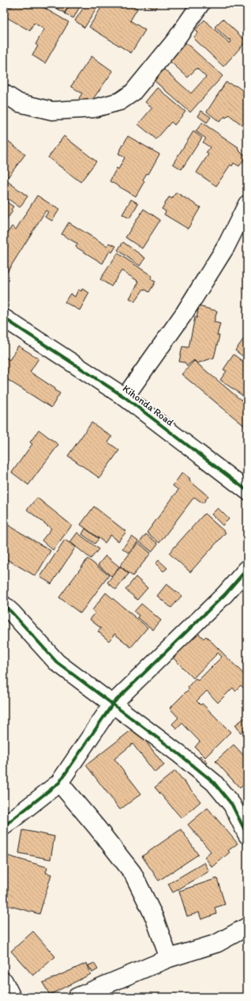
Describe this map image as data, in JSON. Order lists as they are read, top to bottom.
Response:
{
  "streets": {
    "street": ["Kihonda Road"]
  }
}
